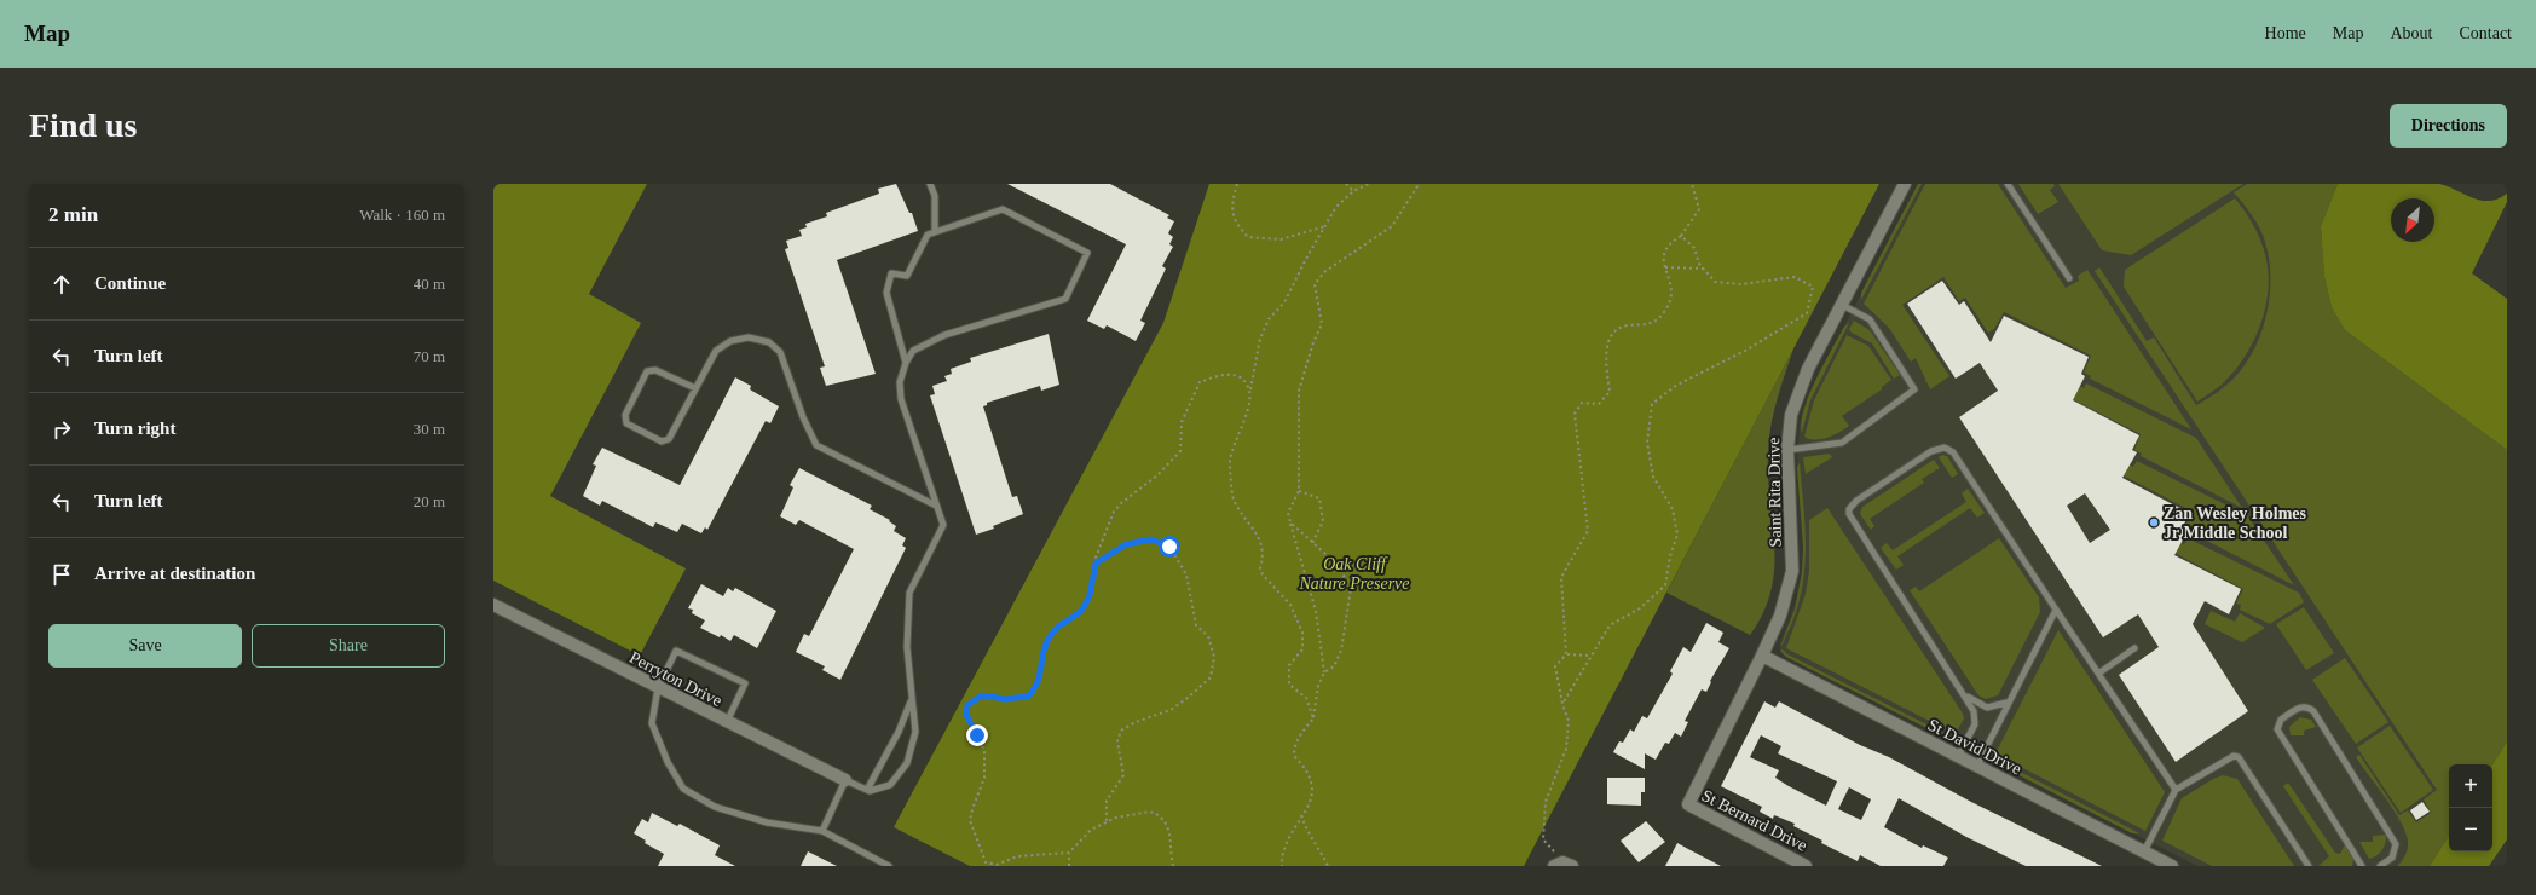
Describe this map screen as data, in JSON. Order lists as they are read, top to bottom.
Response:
{
  "streets": {
    "street": [
      "Saint Rita Drive",
      "Perryton Drive",
      "St David Drive",
      "St Bernard Drive"
    ]
  },
  "crossings": [
    ["Saint Rita Drive", "St David Drive"],
    ["Saint Rita Drive", "St Bernard Drive"]
  ],
  "parks": ["Oak Cliff Nature Preserve"],
  "places": ["Zan Wesley Holmes Jr Middle School"],
  "north": "bottom left",
  "page": {
    "header": "Map",
    "nav": [
      "Home",
      "Map",
      "About",
      "Contact"
    ],
    "buttons": [
      "Directions",
      ["Save", "Share"]
    ],
    "title": "Find us",
    "heading": ["2 min", "Walk · 160 m"],
    "list": [
      ["Continue", "40 m"],
      ["Turn left", "70 m"],
      ["Turn right", "30 m"],
      ["Turn left", "20 m"],
      "Arrive at destination"
    ],
    "map_buttons": ["+", "−"]
  }
}
